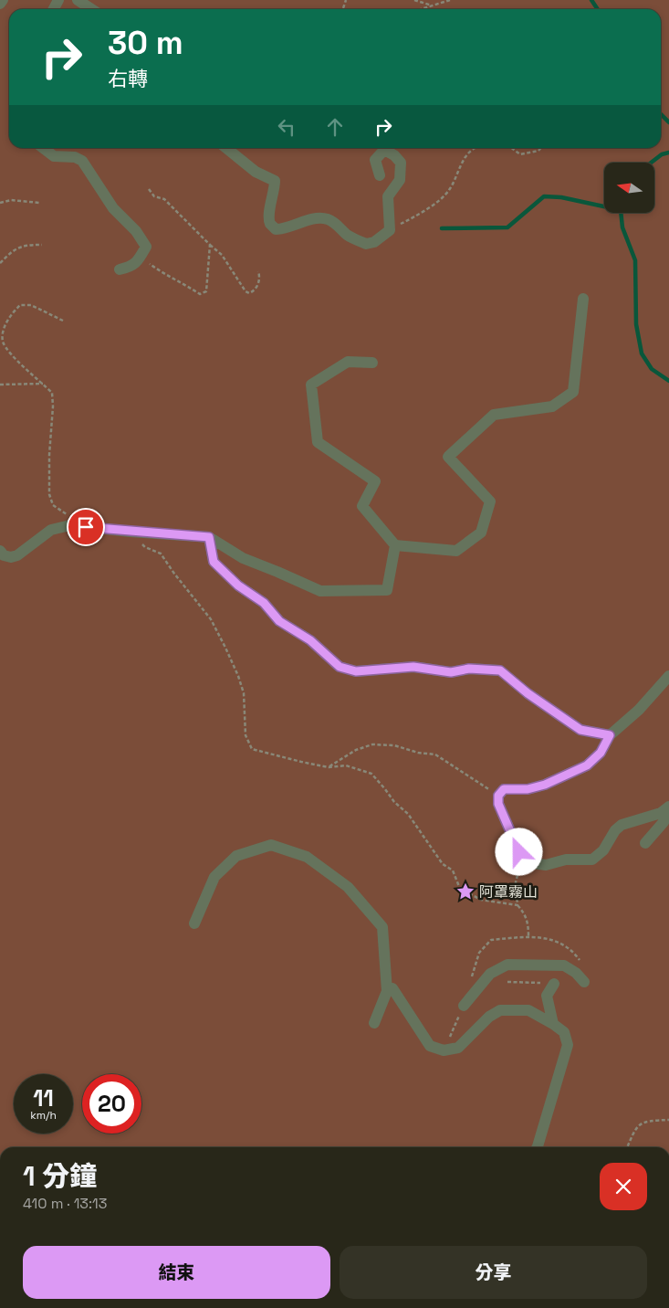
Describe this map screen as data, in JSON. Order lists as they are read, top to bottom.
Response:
{
  "places": {
    "place": ["阿罩霧山"]
  },
  "north": "left",
  "page": {
    "turn": ["30 m", "右轉"],
    "speed": "11 km/h",
    "limit": "20",
    "heading": ["1 分鐘", "410 m · 13:13"],
    "buttons": ["結束", "分享"]
  }
}
